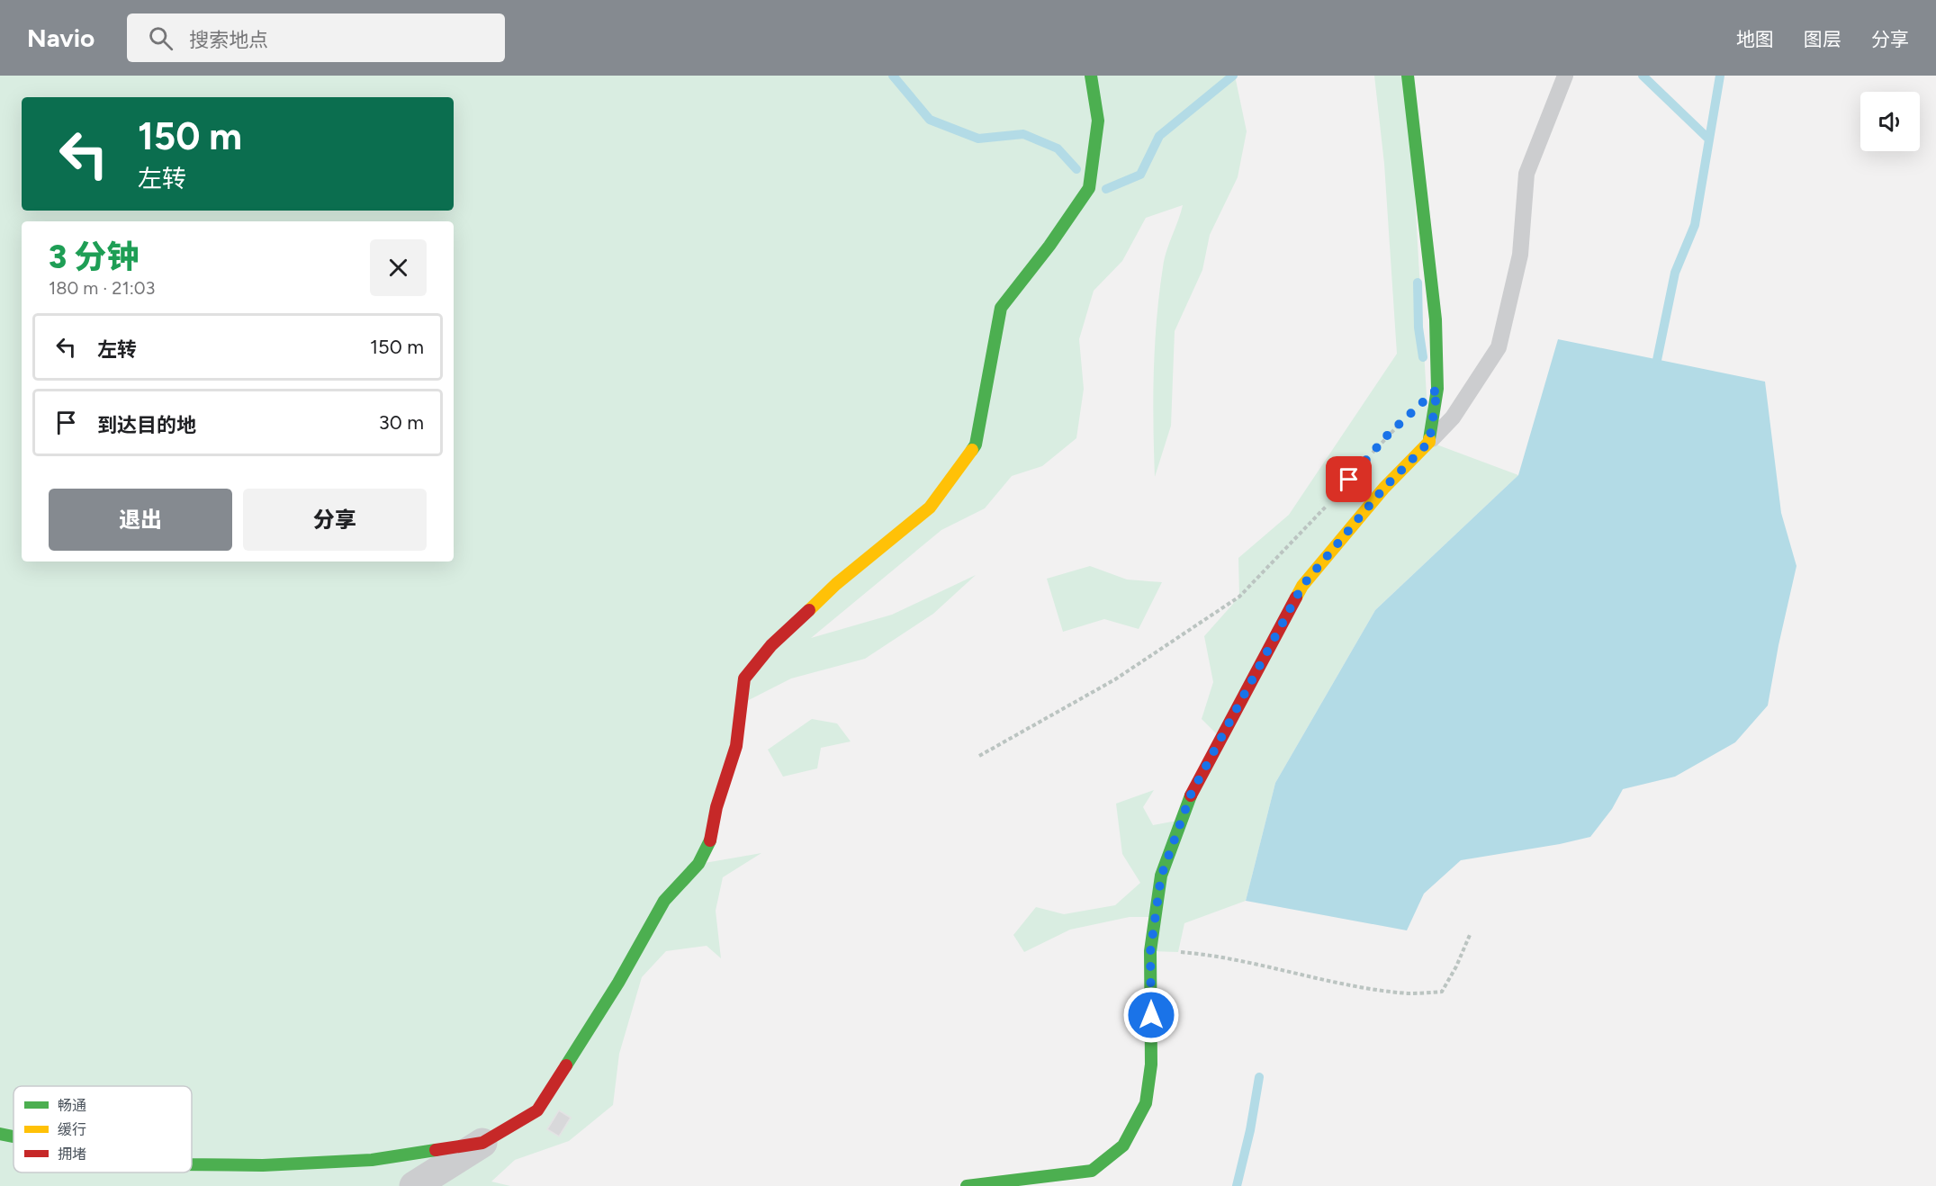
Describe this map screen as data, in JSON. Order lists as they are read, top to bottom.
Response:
{
  "legend": ["畅通", "缓行", "拥堵"],
  "page": {
    "header": "Navio",
    "search": "搜索地点",
    "nav": ["地图", "图层", "分享"],
    "turn": ["150 m", "左转"],
    "heading": ["3 分钟", "180 m · 21:03"],
    "list": [
      {
        "name": "左转",
        "value": "150 m"
      },
      {
        "name": "到达目的地",
        "value": "30 m"
      }
    ],
    "buttons": ["退出", "分享"]
  }
}
